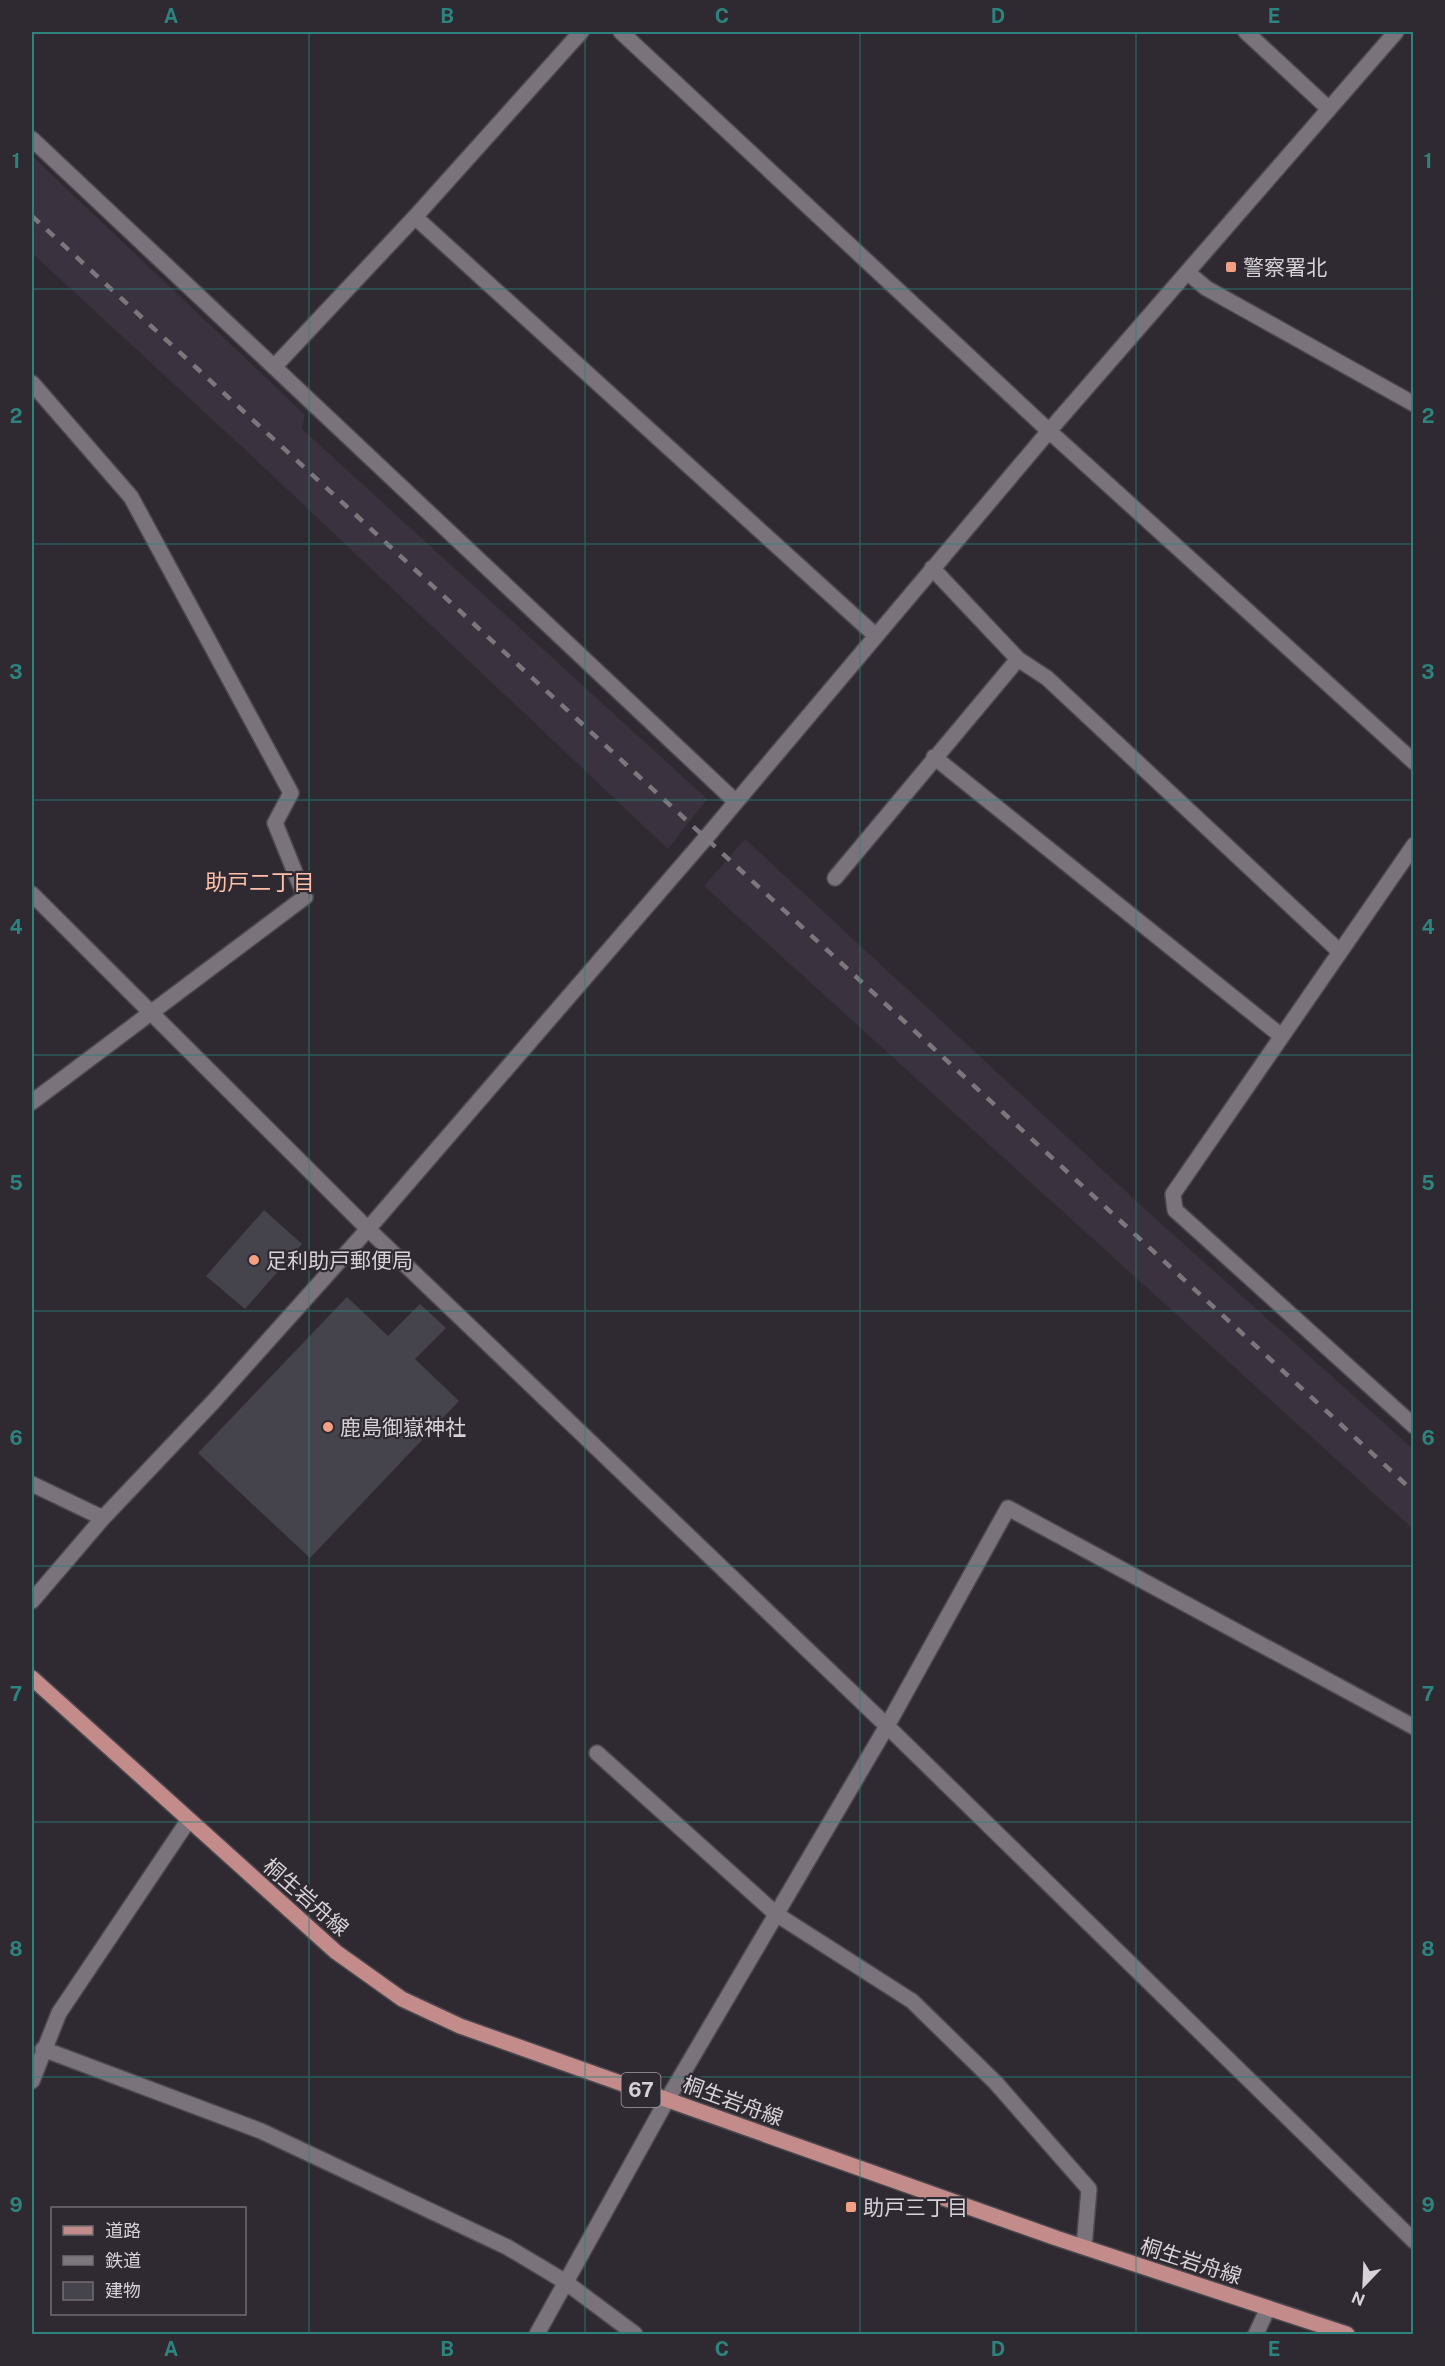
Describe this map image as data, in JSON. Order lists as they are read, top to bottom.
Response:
{
  "streets": {
    "main road": ["桐生岩舟線", "67"]
  },
  "districts": ["助戸二丁目"],
  "places": {
    "transit": ["警察署北", "助戸三丁目"],
    "other": ["足利助戸郵便局", "鹿島御嶽神社"]
  },
  "legend": ["道路", "鉄道", "建物"],
  "north": "bottom left",
  "grid": {
    "columns": [
      "A",
      "B",
      "C",
      "D",
      "E"
    ],
    "rows": [
      "1",
      "2",
      "3",
      "4",
      "5",
      "6",
      "7",
      "8",
      "9"
    ]
  }
}
